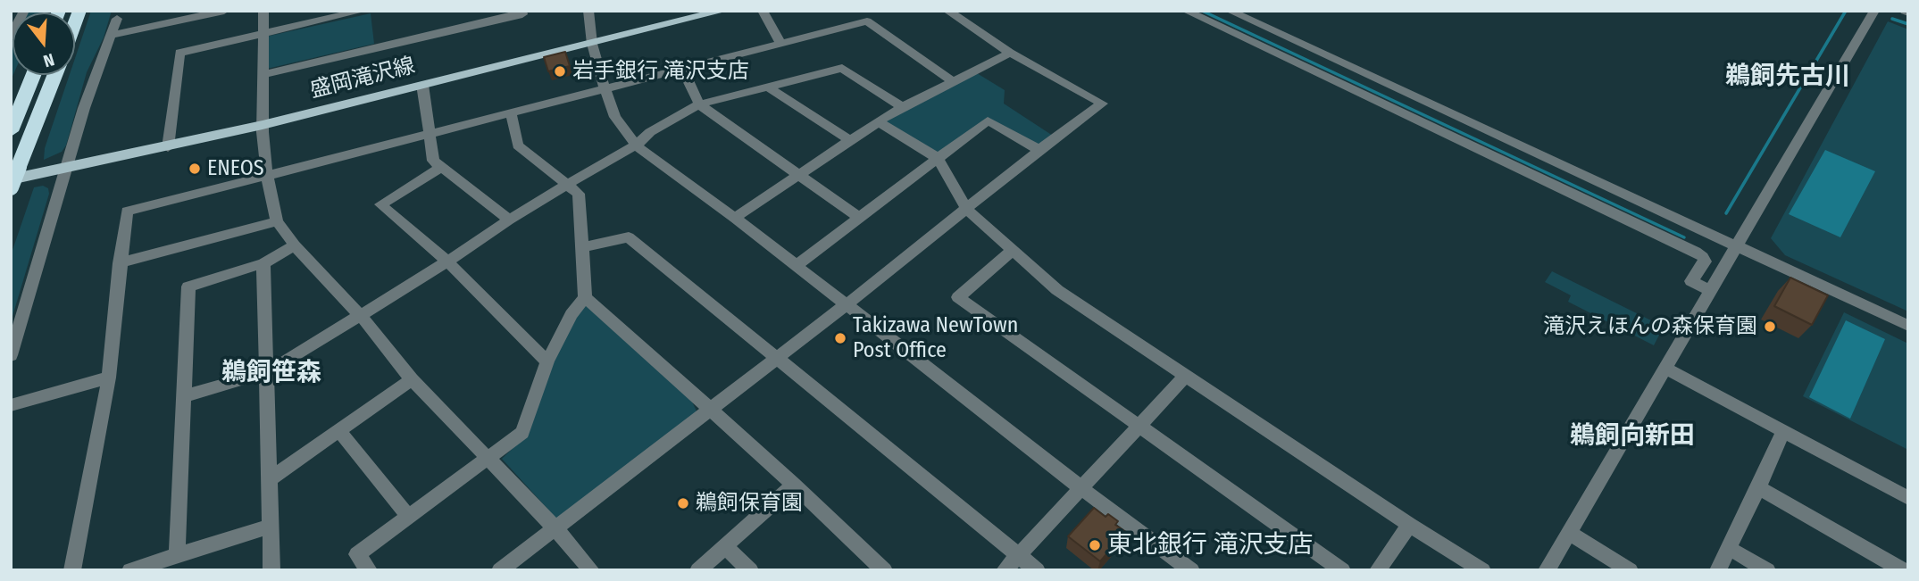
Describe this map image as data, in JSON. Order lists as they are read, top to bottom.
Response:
{
  "streets": {
    "main road": ["盛岡滝沢線"]
  },
  "districts": ["鵜飼先古川", "鵜飼笹森", "鵜飼向新田"],
  "places": [
    "岩手銀行 滝沢支店",
    "ENEOS",
    "滝沢えほんの森保育園",
    "Takizawa NewTown Post Office",
    "鵜飼保育園",
    "東北銀行 滝沢支店"
  ],
  "north": "bottom"
}
